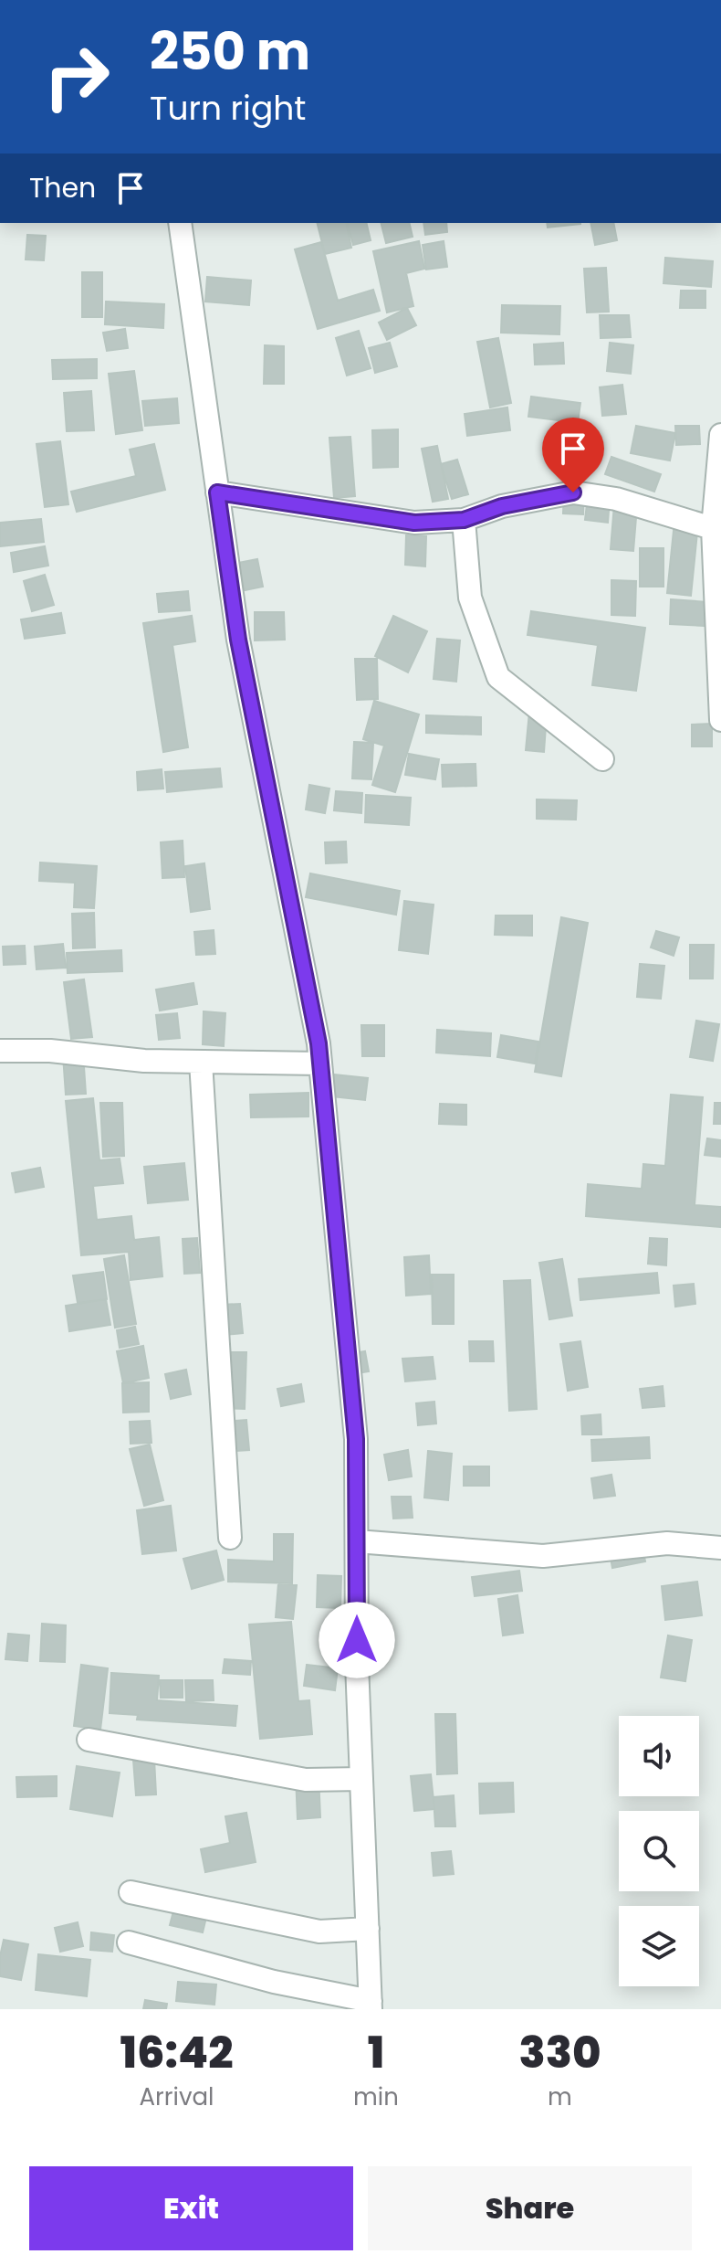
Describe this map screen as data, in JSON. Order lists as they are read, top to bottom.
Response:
{
  "page": {
    "turn": ["250 m", "Turn right"],
    "then": "Then",
    "eta": [
      "16:42",
      "Arrival",
      "1",
      "min",
      "330",
      "m"
    ],
    "buttons": ["Exit", "Share"]
  }
}
